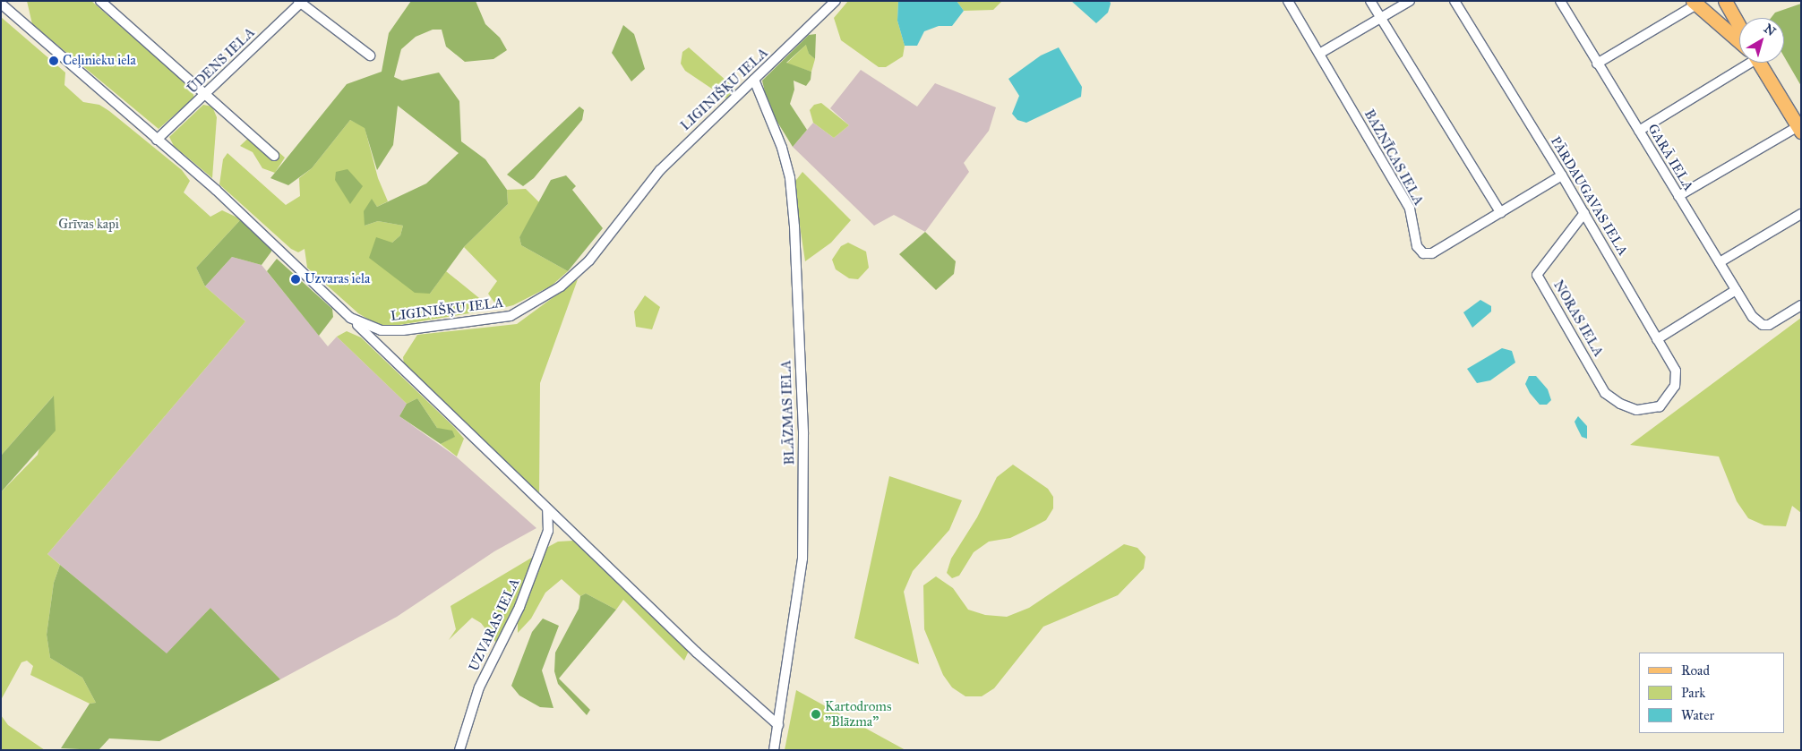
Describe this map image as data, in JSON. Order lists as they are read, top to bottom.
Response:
{
  "streets": {
    "street": [
      "ŪDENS IELA",
      "LIGINIŠĶU IELA",
      "BAZNĪCAS IELA",
      "GARĀ IELA",
      "PĀRDAUGAVAS IELA",
      "NORAS IELA",
      "BLĀZMAS IELA",
      "UZVARAS IELA"
    ]
  },
  "crossings": [
    ["ŪDENS IELA", "LIGINIŠĶU IELA"],
    ["LIGINIŠĶU IELA", "BLĀZMAS IELA"],
    ["PĀRDAUGAVAS IELA", "NORAS IELA"]
  ],
  "parks": ["Grīvas kapi"],
  "places": ["Ceļinieku iela", "Uzvaras iela", "Kartodroms \"Blāzma\""],
  "legend": ["Road", "Park", "Water"],
  "north": "top right"
}
